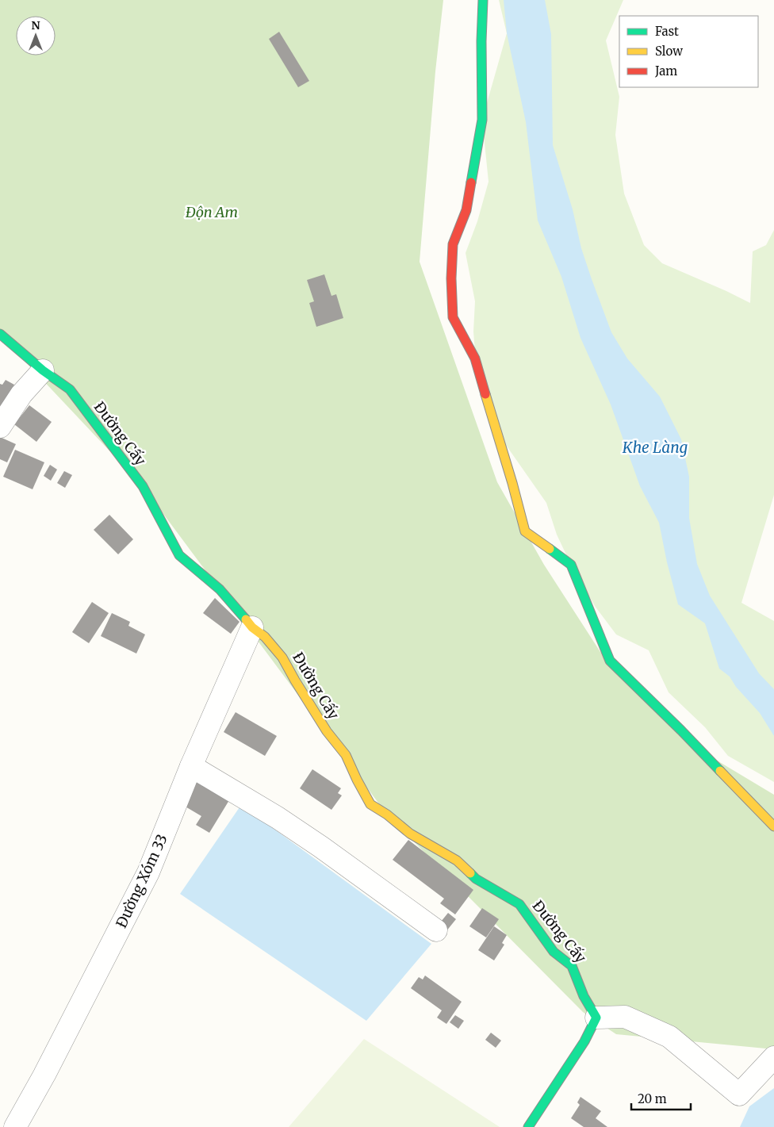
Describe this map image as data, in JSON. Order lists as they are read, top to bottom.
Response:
{
  "streets": {
    "street": ["Đường Cấy", "Đường Xóm 33"]
  },
  "crossings": [
    ["Đường Cấy", "Đường Xóm 33"]
  ],
  "water": ["Khe Làng"],
  "parks": ["Độn Am"],
  "legend": ["Fast", "Slow", "Jam"],
  "scale_bar": "20 m",
  "north": "top"
}
